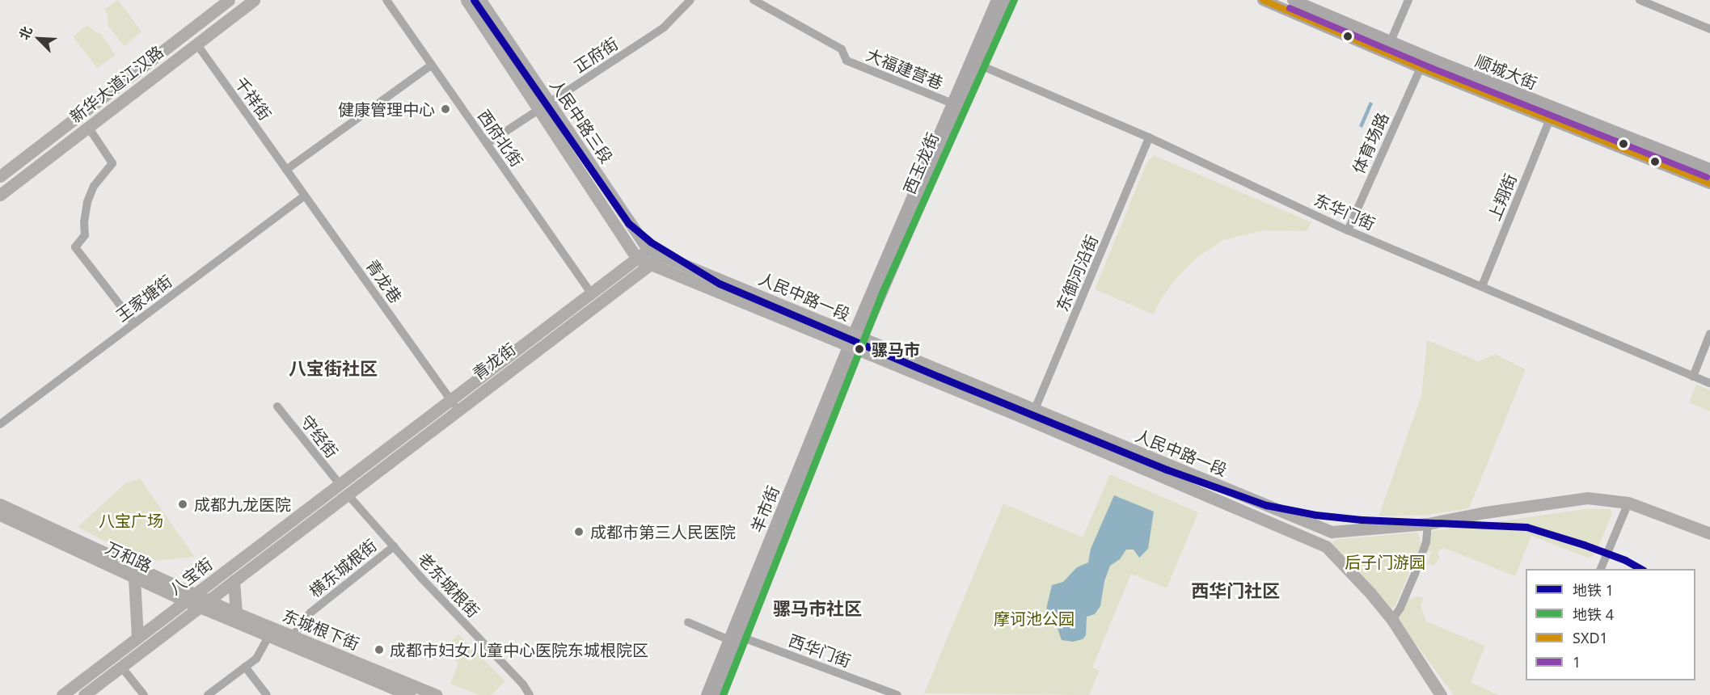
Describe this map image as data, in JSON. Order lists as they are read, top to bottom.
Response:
{
  "streets": {
    "main road": [
      "顺城大街",
      "新华大道江汉路",
      "人民中路三段",
      "西玉龙街",
      "人民中路一段",
      "青龙街",
      "羊市街",
      "万和路",
      "八宝街",
      "东城根下街"
    ],
    "street": [
      "正府街",
      "大福建营巷",
      "千祥街",
      "西府北街",
      "体育场路",
      "上翔街",
      "东华门街",
      "东御河沿街",
      "青龙巷",
      "王家塘街",
      "守经街",
      "横东城根街",
      "老东城根街",
      "西华门街"
    ]
  },
  "crossings": [
    ["正府街", "人民中路三段"],
    ["正府街", "西府北街"],
    ["大福建营巷", "西玉龙街"],
    ["顺城大街", "体育场路"],
    ["顺城大街", "上翔街"],
    ["新华大道江汉路", "千祥街"],
    ["千祥街", "青龙巷"],
    ["人民中路三段", "青龙街"],
    ["西府北街", "青龙街"],
    ["体育场路", "东华门街"],
    ["西玉龙街", "东华门街"],
    ["西玉龙街", "人民中路一段"],
    ["西玉龙街", "羊市街"],
    ["上翔街", "东华门街"],
    ["东华门街", "东御河沿街"],
    ["东御河沿街", "人民中路一段"],
    ["青龙巷", "王家塘街"],
    ["青龙巷", "青龙街"],
    ["人民中路一段", "青龙街"],
    ["人民中路一段", "羊市街"],
    ["青龙街", "守经街"],
    ["青龙街", "八宝街"],
    ["青龙街", "老东城根街"],
    ["守经街", "八宝街"],
    ["羊市街", "西华门街"],
    ["万和路", "八宝街"],
    ["万和路", "东城根下街"],
    ["横东城根街", "老东城根街"],
    ["横东城根街", "东城根下街"],
    ["八宝街", "老东城根街"],
    ["八宝街", "东城根下街"]
  ],
  "districts": ["八宝街社区", "西华门社区", "骡马市社区"],
  "parks": ["八宝广场", "后子门游园", "摩诃池公园"],
  "places": [
    "健康管理中心",
    "骡马市",
    "成都九龙医院",
    "成都市第三人民医院",
    "成都市妇女儿童中心医院东城根院区"
  ],
  "lines": [
    "metro line 1",
    "metro line 4",
    "transit line SXD1",
    "transit line 1"
  ],
  "legend": [
    "地铁 1",
    "地铁 4",
    "SXD1",
    "1"
  ],
  "north": "top left"
}
